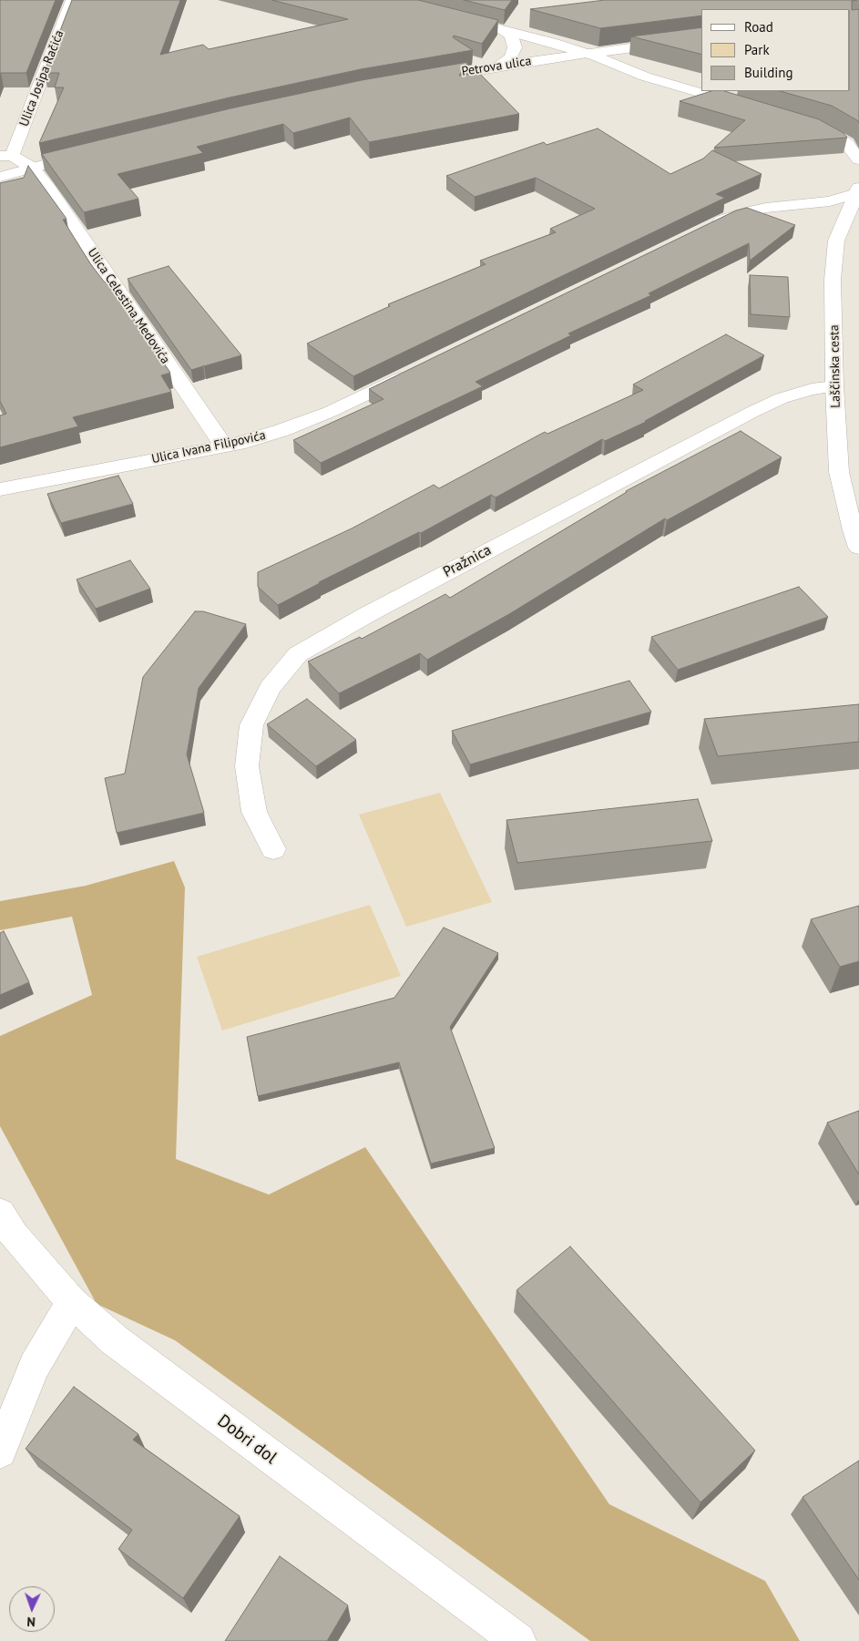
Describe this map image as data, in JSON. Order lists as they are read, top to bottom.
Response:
{
  "streets": {
    "street": [
      "Petrova ulica",
      "Ulica Josipa Račića",
      "Ulica Celestina Medovića",
      "Laščinska cesta",
      "Ulica Ivana Filipovića",
      "Pražnica",
      "Dobri dol"
    ]
  },
  "crossings": [
    ["Ulica Celestina Medovića", "Ulica Ivana Filipovića"],
    ["Laščinska cesta", "Pražnica"]
  ],
  "legend": ["Road", "Park", "Building"],
  "north": "bottom"
}
